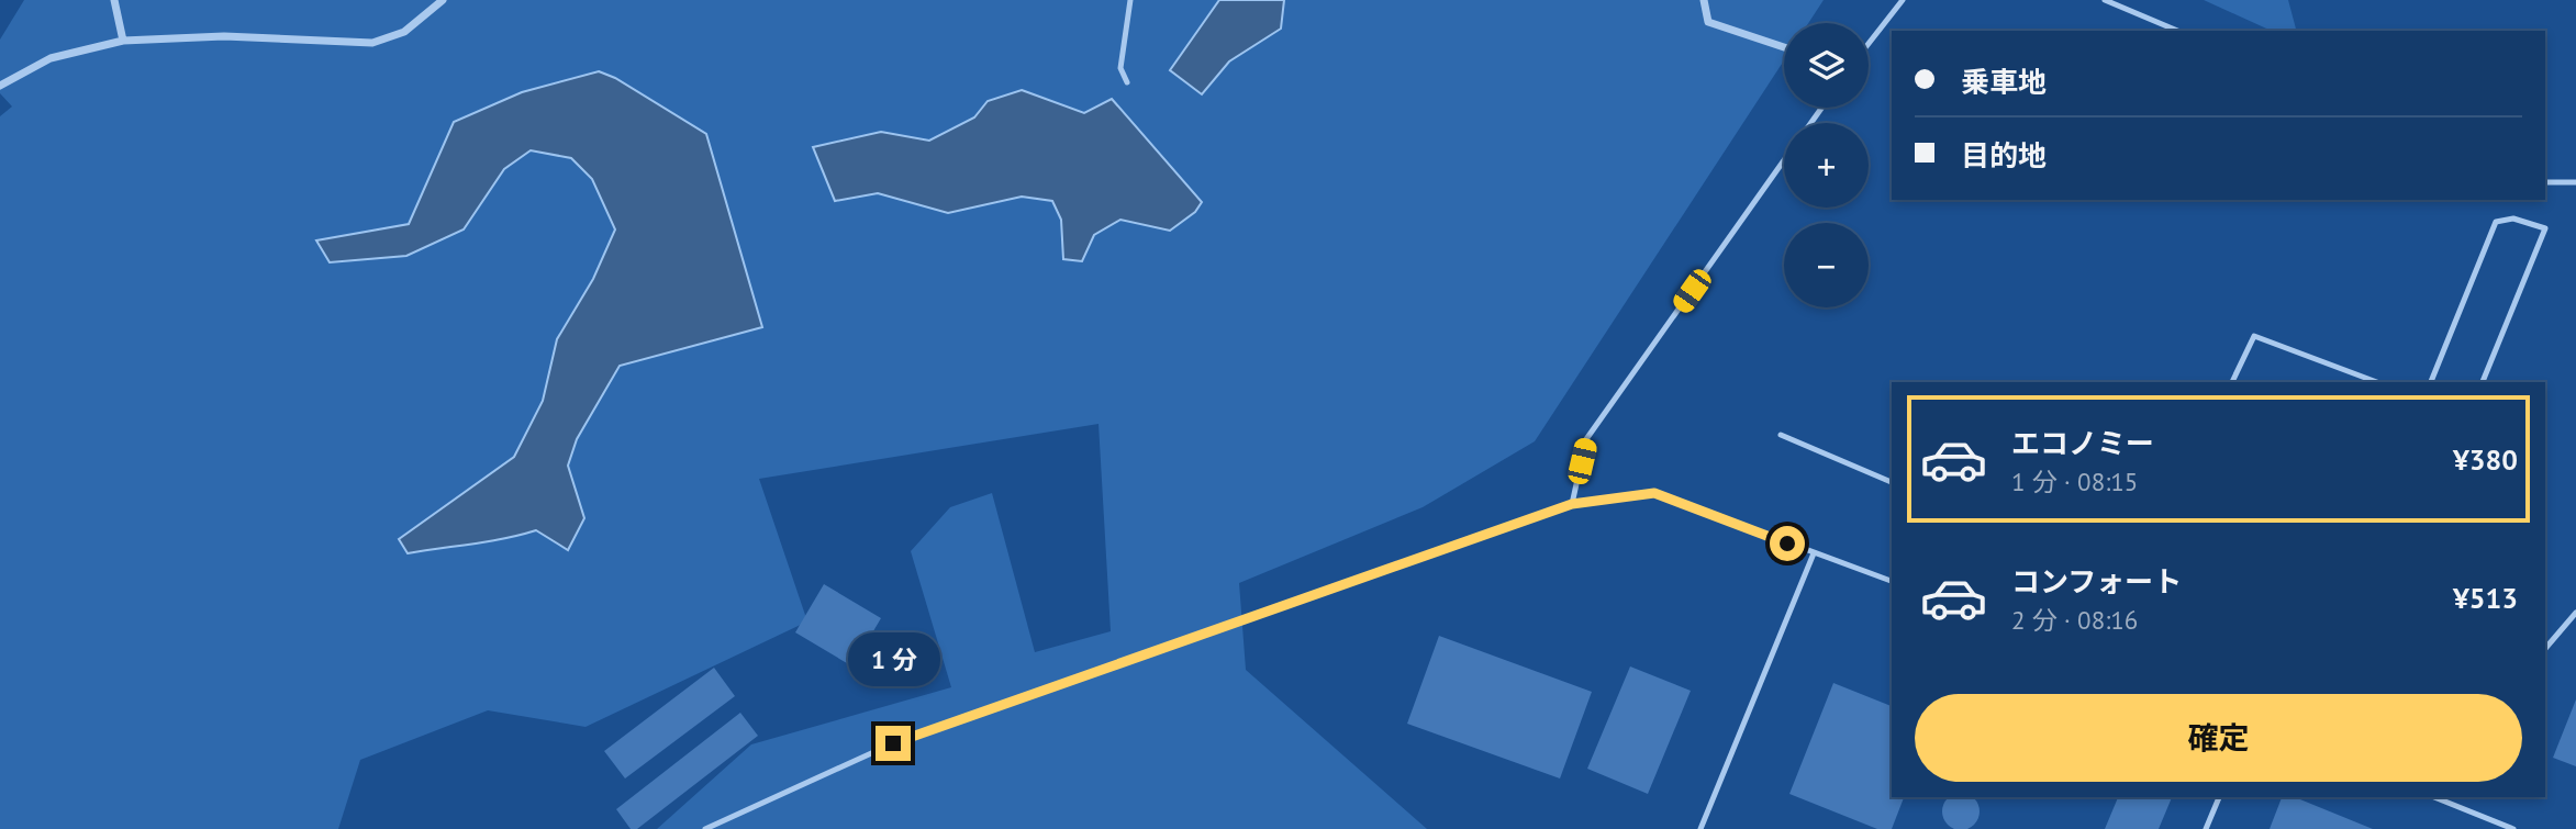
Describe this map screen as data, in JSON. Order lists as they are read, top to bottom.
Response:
{
  "page": {
    "map_buttons": ["+", "−"],
    "banner": ["乗車地", "目的地"],
    "list": [
      {
        "name": "エコノミー",
        "note": "1 分 · 08:15",
        "value": "¥380"
      },
      {
        "name": "コンフォート",
        "note": "2 分 · 08:16",
        "value": "¥513"
      }
    ],
    "bubble": "1 分",
    "buttons": "確定"
  }
}
